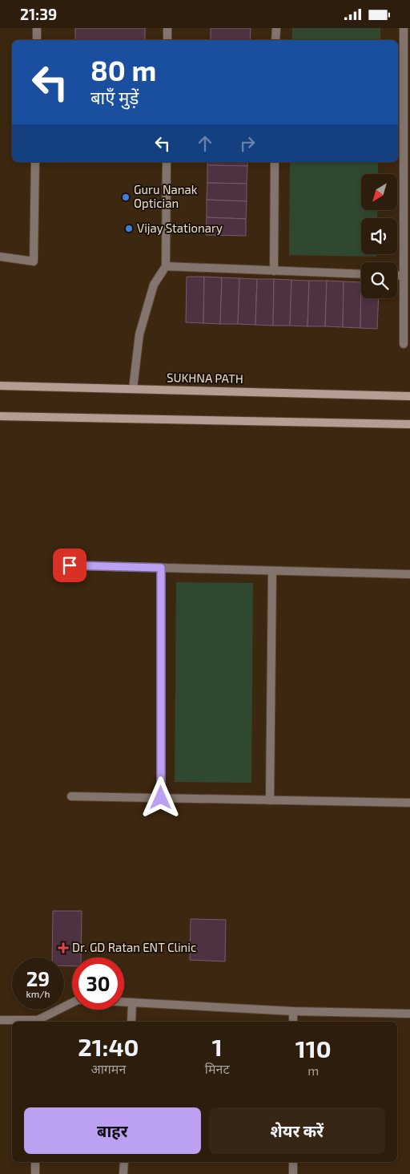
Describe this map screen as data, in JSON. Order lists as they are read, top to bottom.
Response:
{
  "streets": {
    "main road": ["SUKHNA PATH"]
  },
  "places": {
    "other": ["Guru Nanak Optician", "Vijay Stationary"],
    "health": ["Dr. GD Ratan ENT Clinic"]
  },
  "north": "bottom left",
  "page": {
    "status": "21:39",
    "turn": ["80 m", "बाएँ मुड़ें"],
    "speed": "29 km/h",
    "limit": "30",
    "eta": [
      "21:40",
      "आगमन",
      "1",
      "मिनट",
      "110",
      "m"
    ],
    "buttons": ["बाहर", "शेयर करें"]
  }
}
